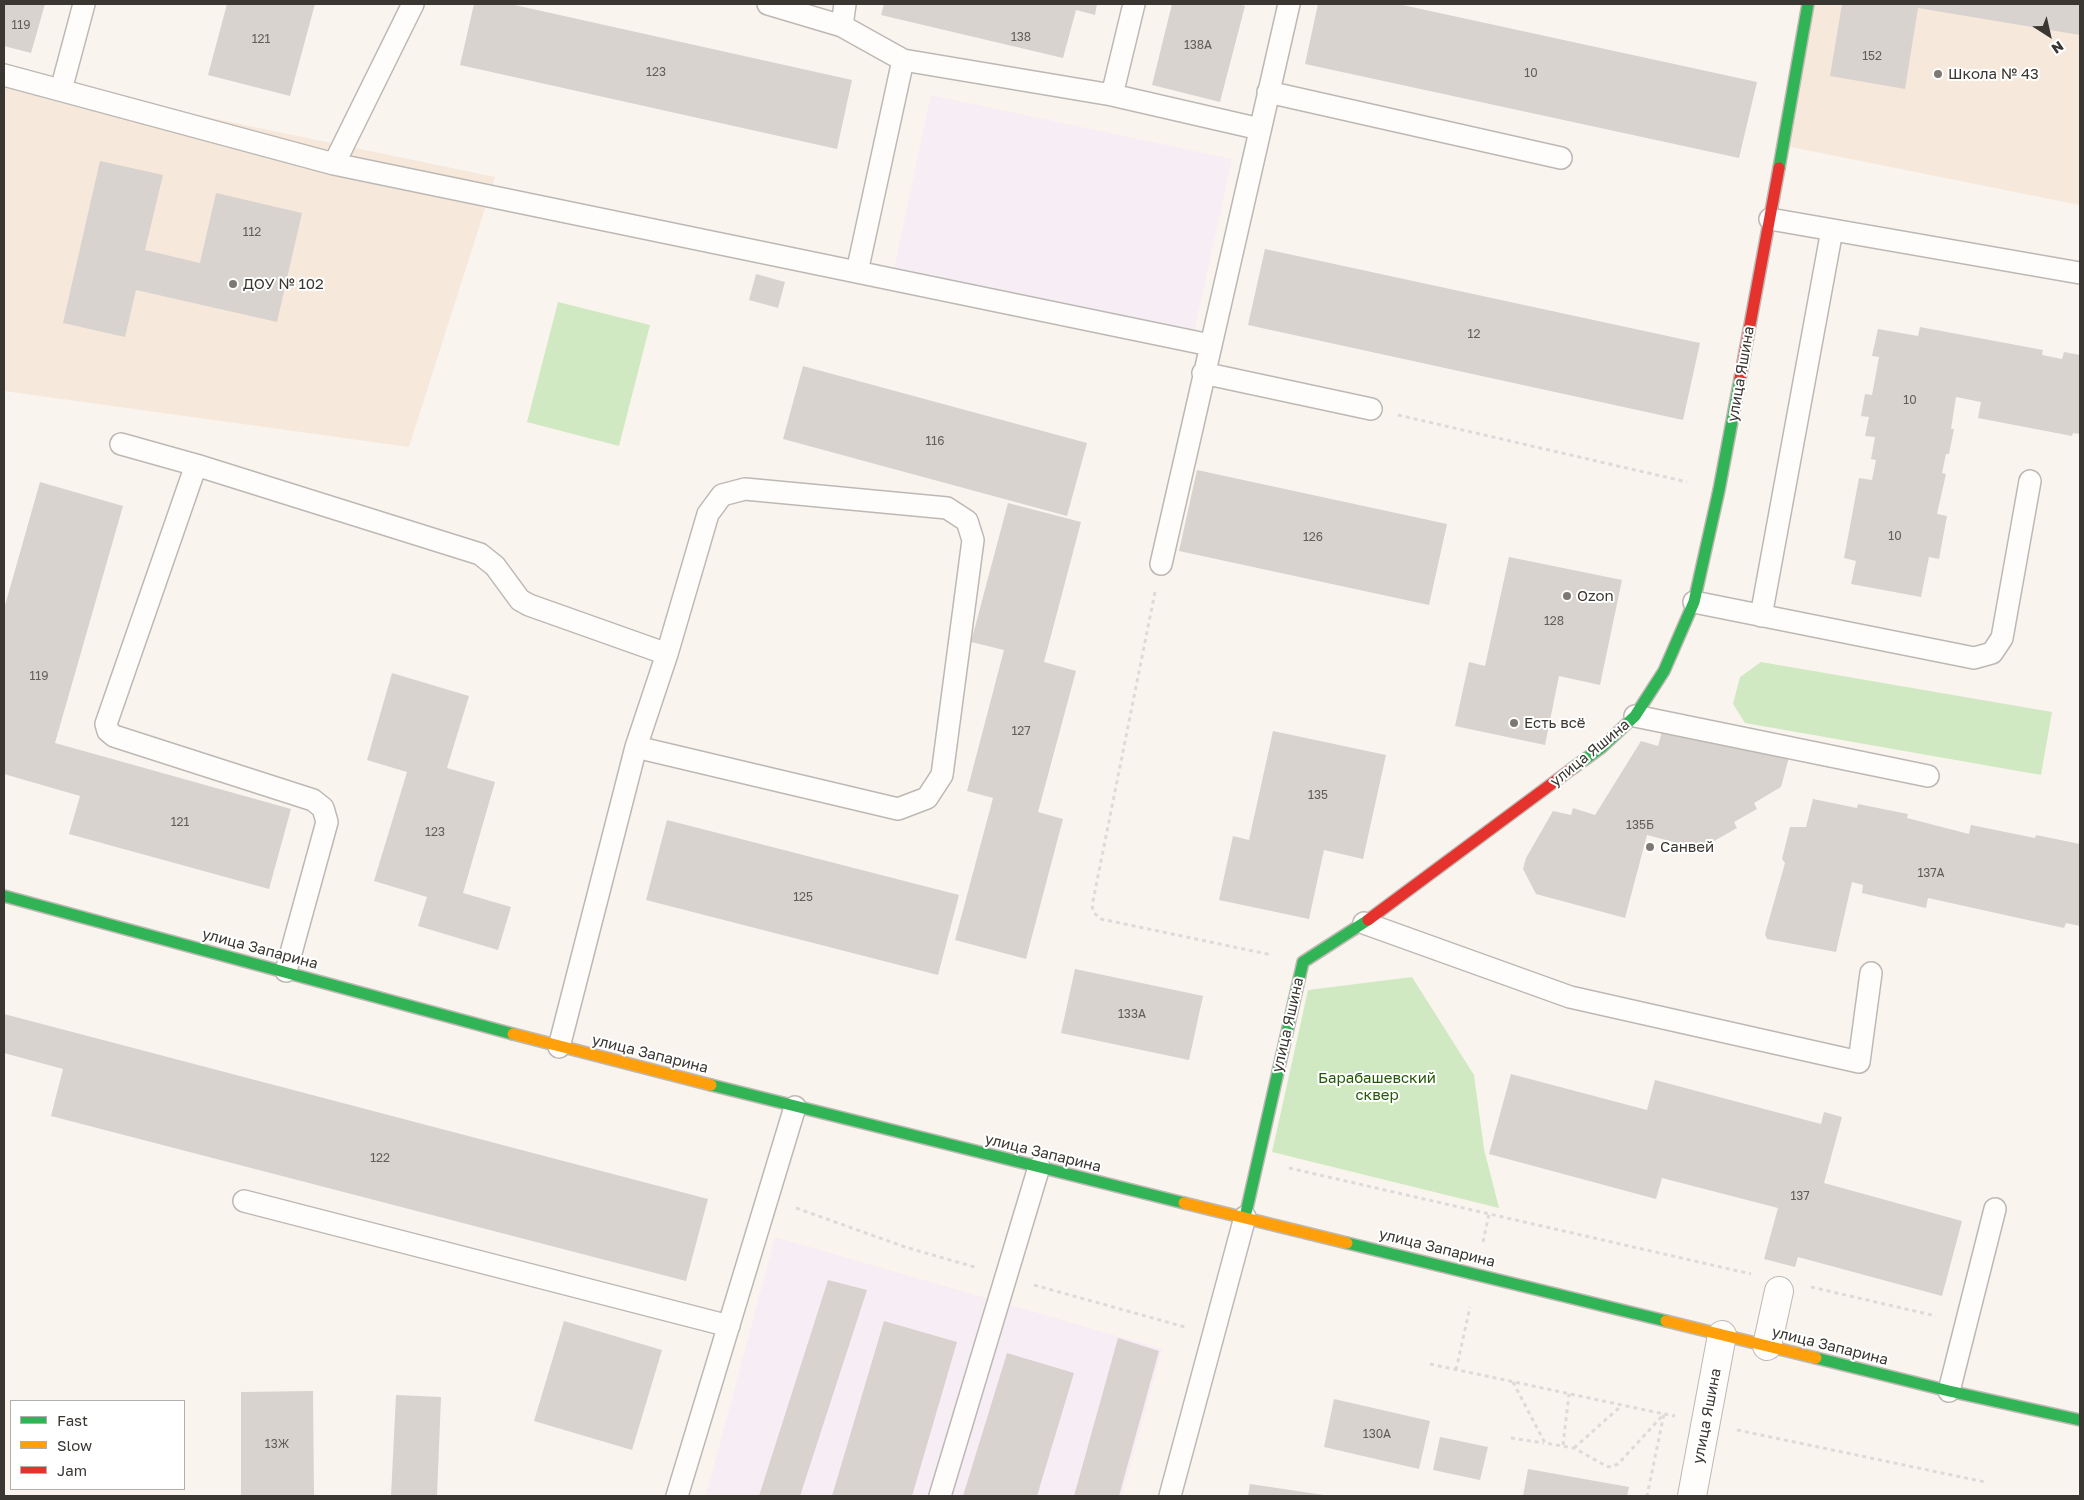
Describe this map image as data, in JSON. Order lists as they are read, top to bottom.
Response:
{
  "streets": {
    "street": ["улица Яшина", "улица Запарина"]
  },
  "crossings": [
    ["улица Яшина", "улица Запарина"]
  ],
  "parks": ["Барабашевский сквер"],
  "places": [
    "Школа № 43",
    "ДОУ № 102",
    "Ozon",
    "Есть всё",
    "Санвей"
  ],
  "house_numbers": [
    "119",
    "138",
    "121",
    "138А",
    "152",
    "123",
    "10",
    "112",
    "12",
    "10",
    "116",
    "10",
    "126",
    "128",
    "119",
    "127",
    "135",
    "121",
    "135Б",
    "123",
    "137А",
    "125",
    "133А",
    "122",
    "137",
    "130А",
    "13Ж"
  ],
  "legend": ["Fast", "Slow", "Jam"],
  "north": "bottom right"
}
